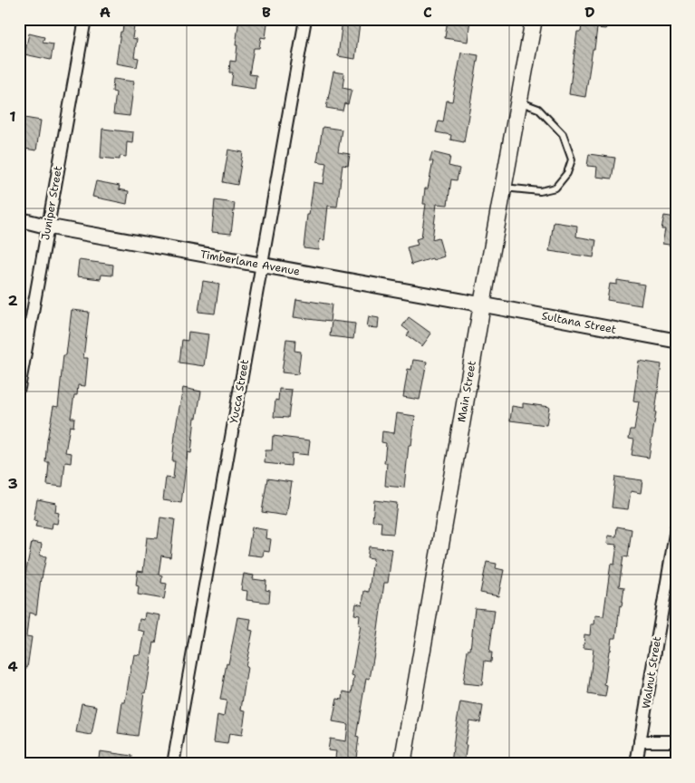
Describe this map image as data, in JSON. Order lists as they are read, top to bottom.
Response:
{
  "streets": {
    "main road": ["Main Street"],
    "street": [
      "Juniper Street",
      "Timberlane Avenue",
      "Sultana Street",
      "Yucca Street",
      "Walnut Street"
    ]
  },
  "crossings": [
    ["Juniper Street", "Timberlane Avenue"],
    ["Timberlane Avenue", "Sultana Street"],
    ["Timberlane Avenue", "Yucca Street"],
    ["Timberlane Avenue", "Main Street"],
    ["Sultana Street", "Main Street"]
  ],
  "grid": {
    "columns": [
      "A",
      "B",
      "C",
      "D"
    ],
    "rows": [
      "1",
      "2",
      "3",
      "4"
    ]
  }
}
